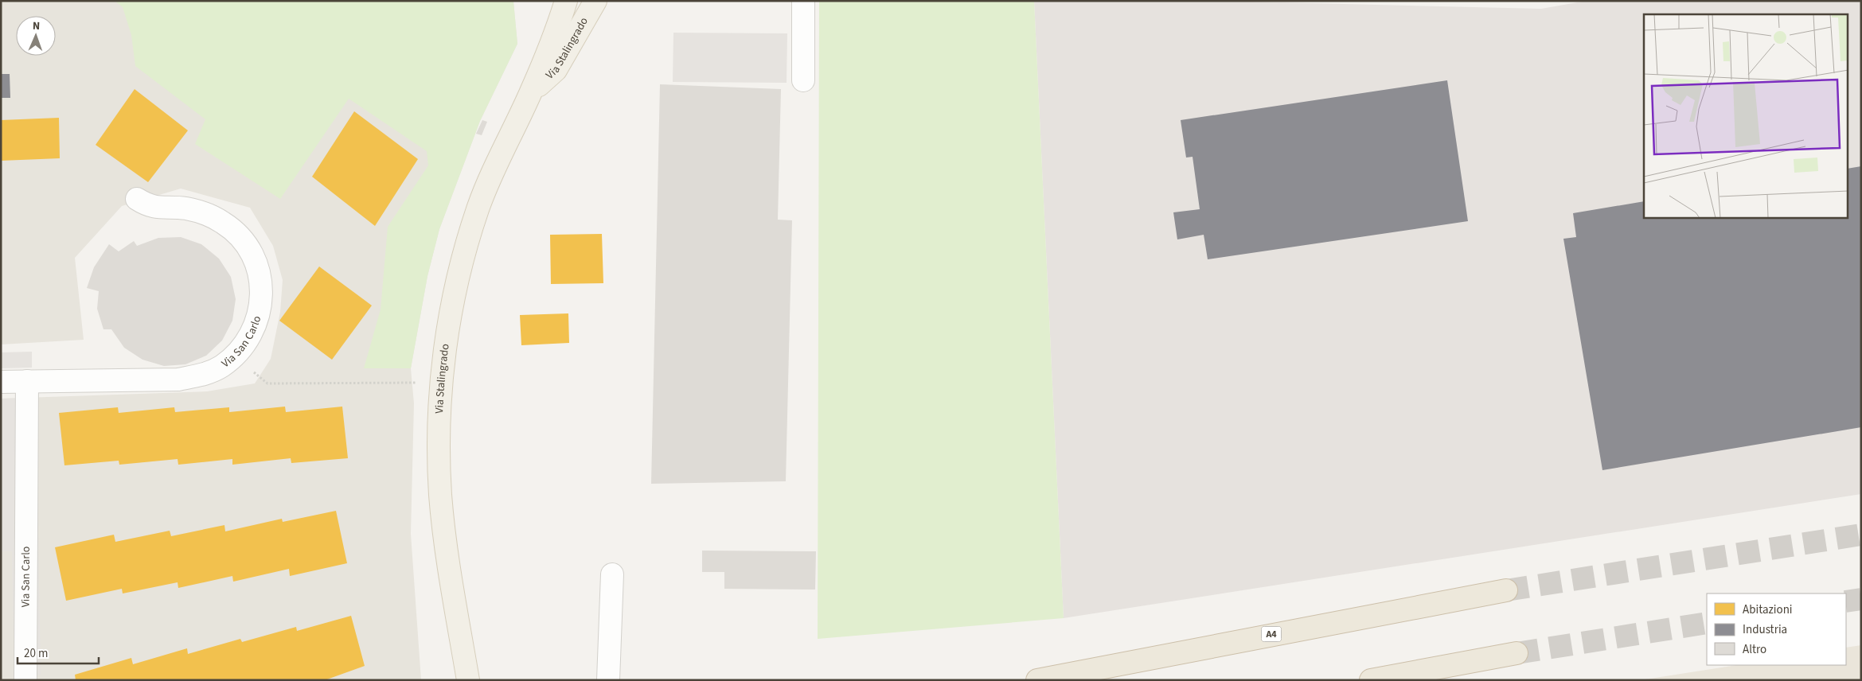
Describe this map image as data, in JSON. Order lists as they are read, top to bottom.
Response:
{
  "streets": {
    "highway": ["A4"],
    "main road": ["Via Stalingrado"],
    "street": ["Via San Carlo"]
  },
  "legend": ["Abitazioni", "Industria", "Altro"],
  "scale_bar": "20 m",
  "north": "top"
}
